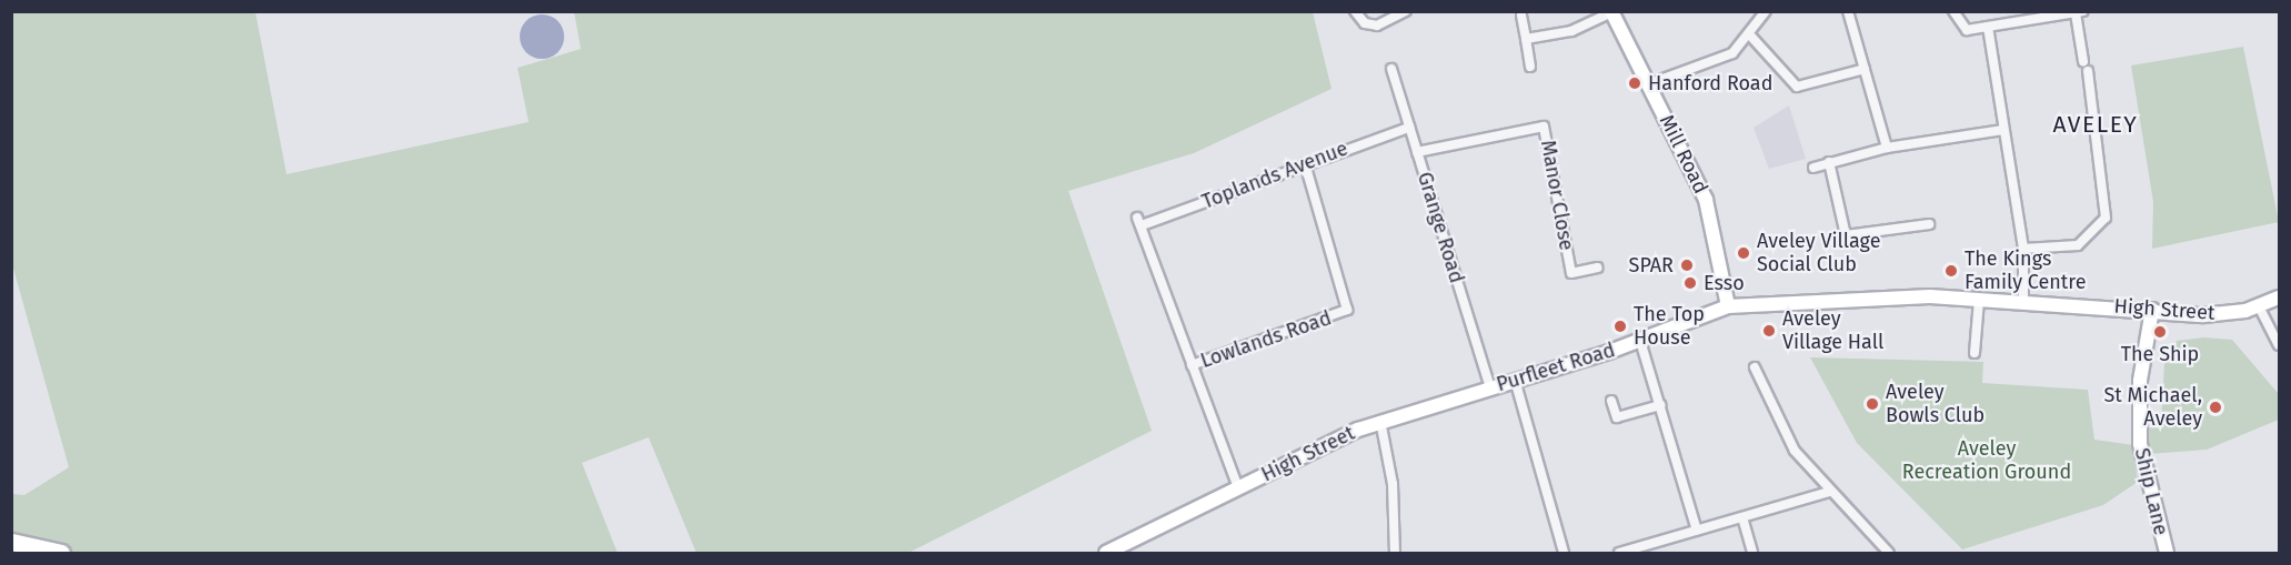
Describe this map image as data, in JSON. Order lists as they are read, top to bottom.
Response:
{
  "streets": {
    "street": [
      "Mill Road",
      "Toplands Avenue",
      "Manor Close",
      "Grange Road",
      "High Street",
      "Lowlands Road",
      "Purfleet Road",
      "Ship Lane"
    ]
  },
  "crossings": [
    ["Mill Road", "High Street"],
    ["Mill Road", "Purfleet Road"],
    ["Toplands Avenue", "Grange Road"],
    ["Toplands Avenue", "Lowlands Road"],
    ["Manor Close", "Grange Road"],
    ["Grange Road", "Purfleet Road"],
    ["High Street", "Purfleet Road"],
    ["High Street", "Ship Lane"]
  ],
  "districts": ["AVELEY"],
  "parks": ["Aveley Recreation Ground"],
  "places": [
    "Hanford Road",
    "Aveley Village Social Club",
    "SPAR",
    "The Kings Family Centre",
    "Esso",
    "The Top House",
    "Aveley Village Hall",
    "The Ship",
    "Aveley Bowls Club",
    "St Michael, Aveley"
  ]
}
